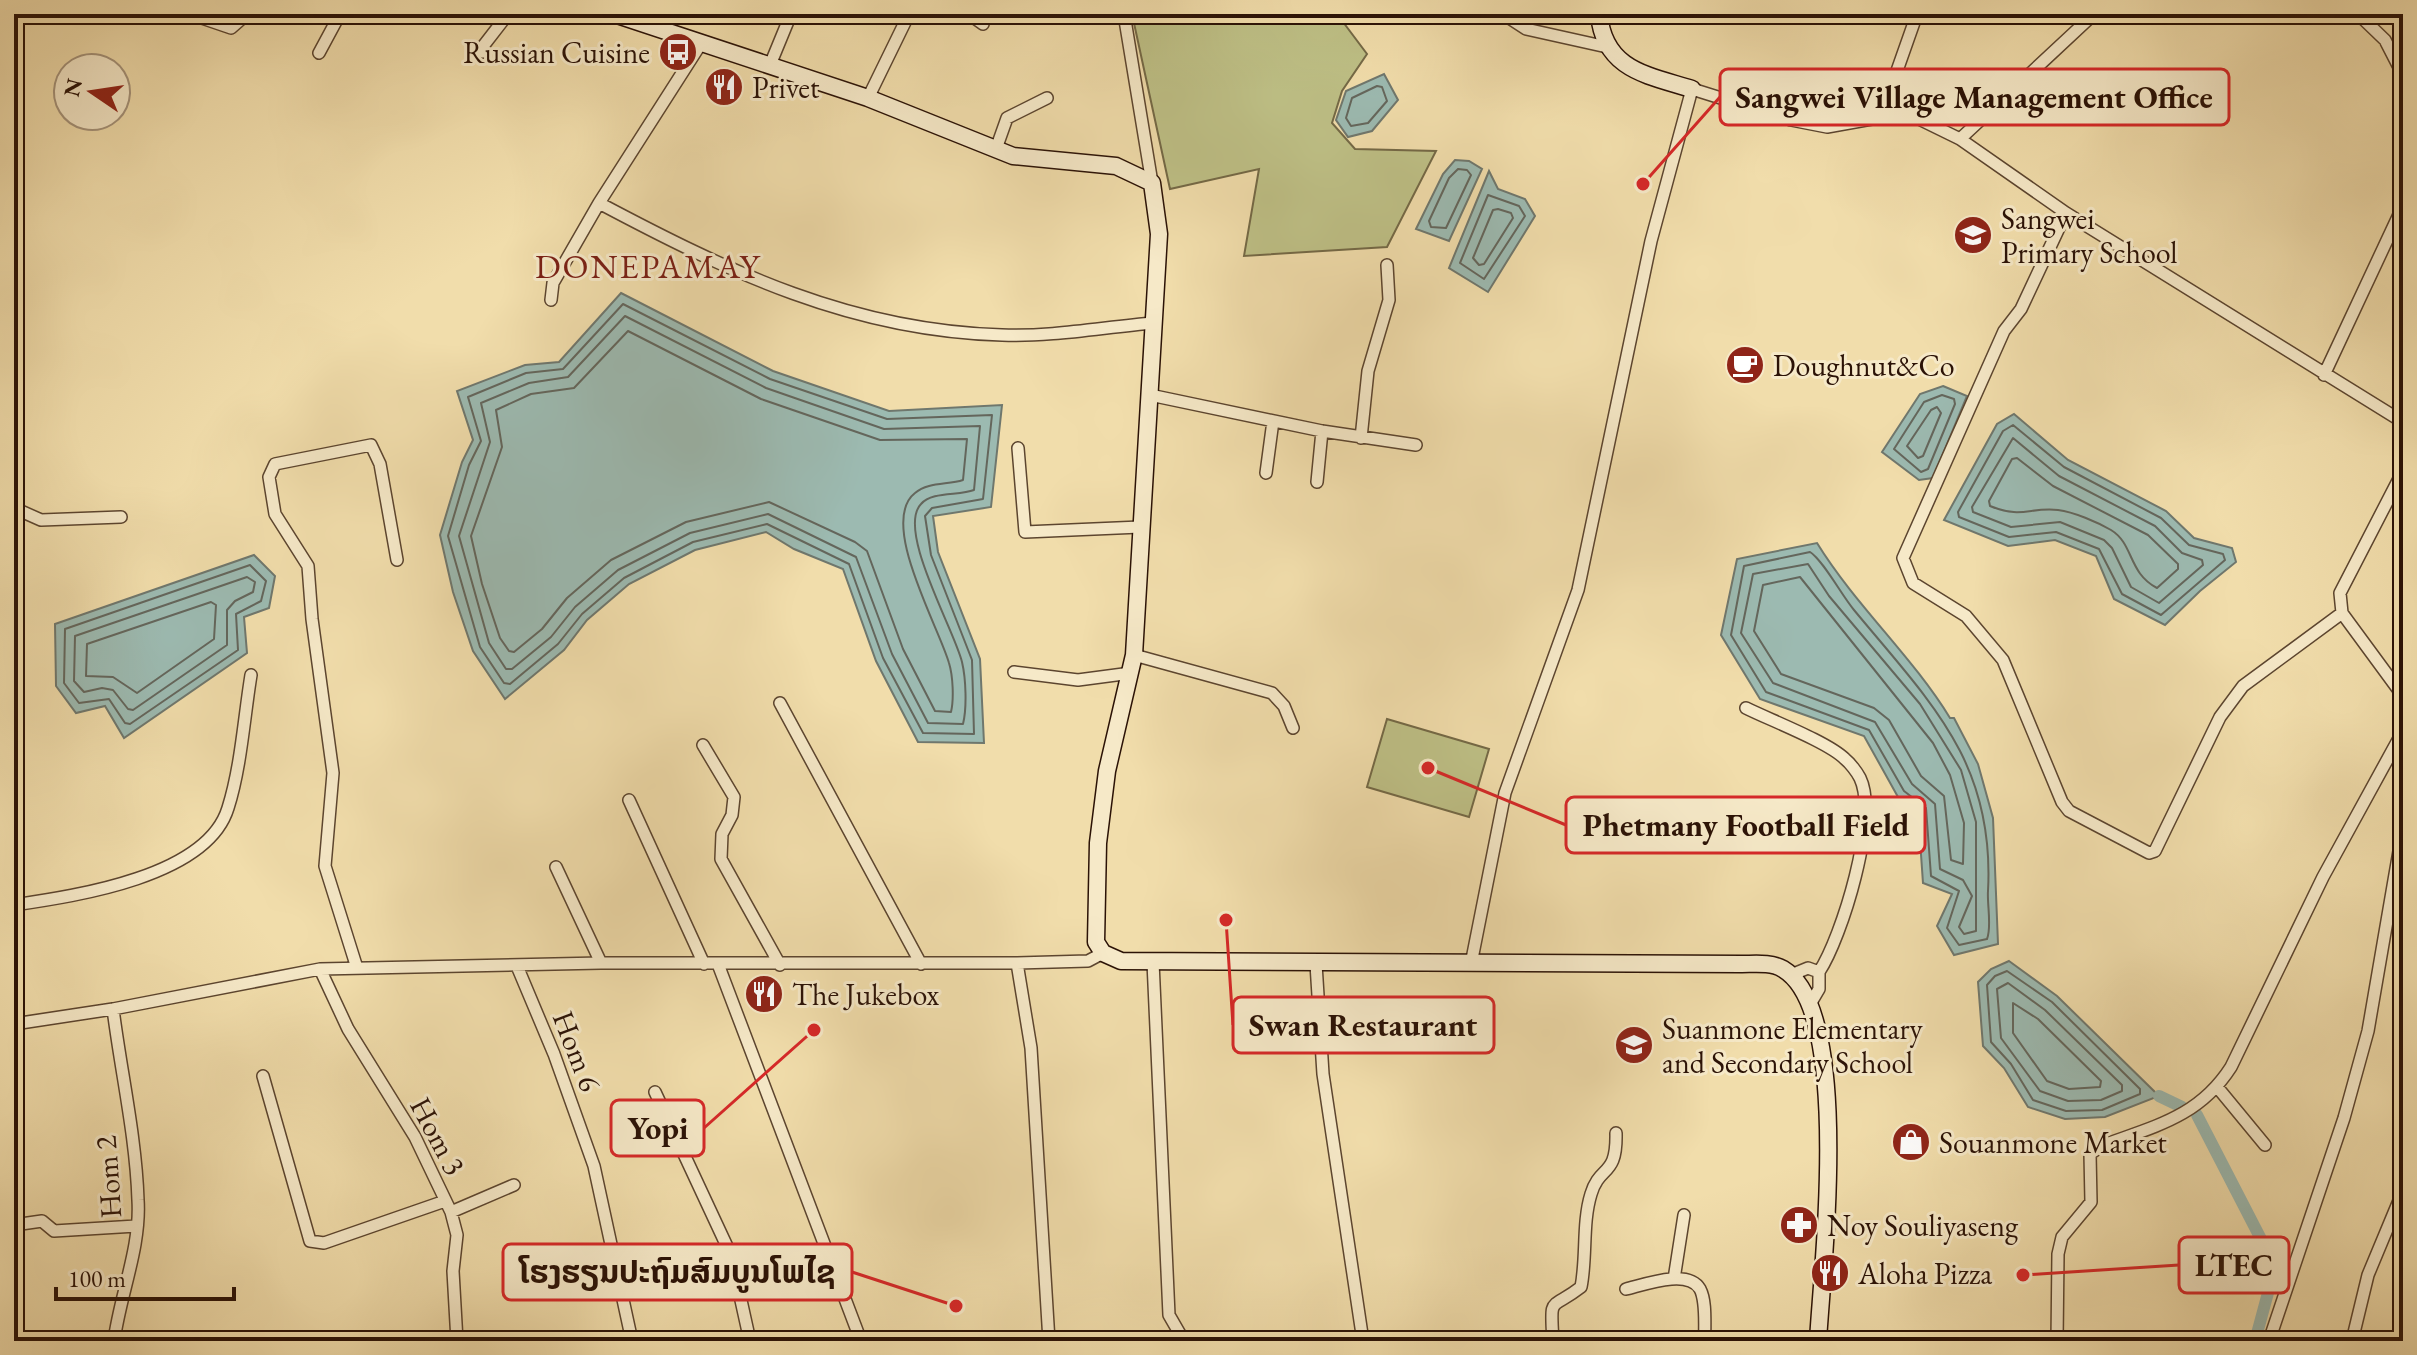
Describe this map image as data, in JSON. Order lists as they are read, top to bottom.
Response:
{
  "streets": {
    "street": ["Hom 6", "Hom 3", "Hom 2"]
  },
  "districts": ["DONEPAMAY"],
  "places": {
    "bus stop": ["Russian Cuisine"],
    "restaurant": ["Privet", "The Jukebox", "Aloha Pizza"],
    "other": [
      "Sangwei Village Management Office",
      "Phetmany Football Field",
      "Swan Restaurant",
      "Yopi",
      "LTEC",
      "ໂຮງຮຽນປະຖົມສົມບູນໂພໄຊ"
    ],
    "school or university": ["Sangwei Primary School", "Suanmone Elementary and Secondary School"],
    "cafe": ["Doughnut&Co"],
    "shop": ["Souanmone Market"],
    "pharmacy": ["Noy Souliyaseng"]
  },
  "scale_bar": "100 m",
  "north": "left"
}
